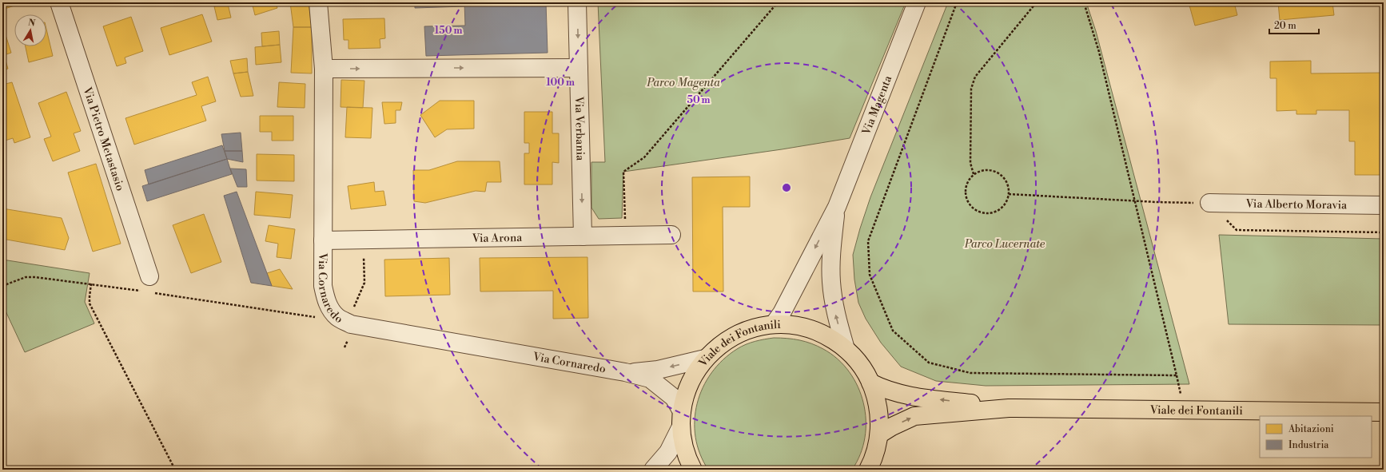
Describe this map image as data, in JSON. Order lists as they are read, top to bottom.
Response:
{
  "streets": {
    "main road": ["Viale dei Fontanili"],
    "street": [
      "Via Magenta",
      "Via Verbania",
      "Via Pietro Metastasio",
      "Via Alberto Moravia",
      "Via Arona",
      "Via Cornaredo"
    ]
  },
  "crossings": [
    ["Via Magenta", "Viale dei Fontanili"],
    ["Via Verbania", "Via Arona"],
    ["Via Arona", "Via Cornaredo"],
    ["Via Cornaredo", "Viale dei Fontanili"]
  ],
  "one_way": ["Via Verbania"],
  "parks": ["Parco Magenta", "Parco Lucernate"],
  "legend": ["Abitazioni", "Industria"],
  "scale_bar": "20 m",
  "north": "top",
  "rings": ["150 m", "100 m", "50 m"]
}
